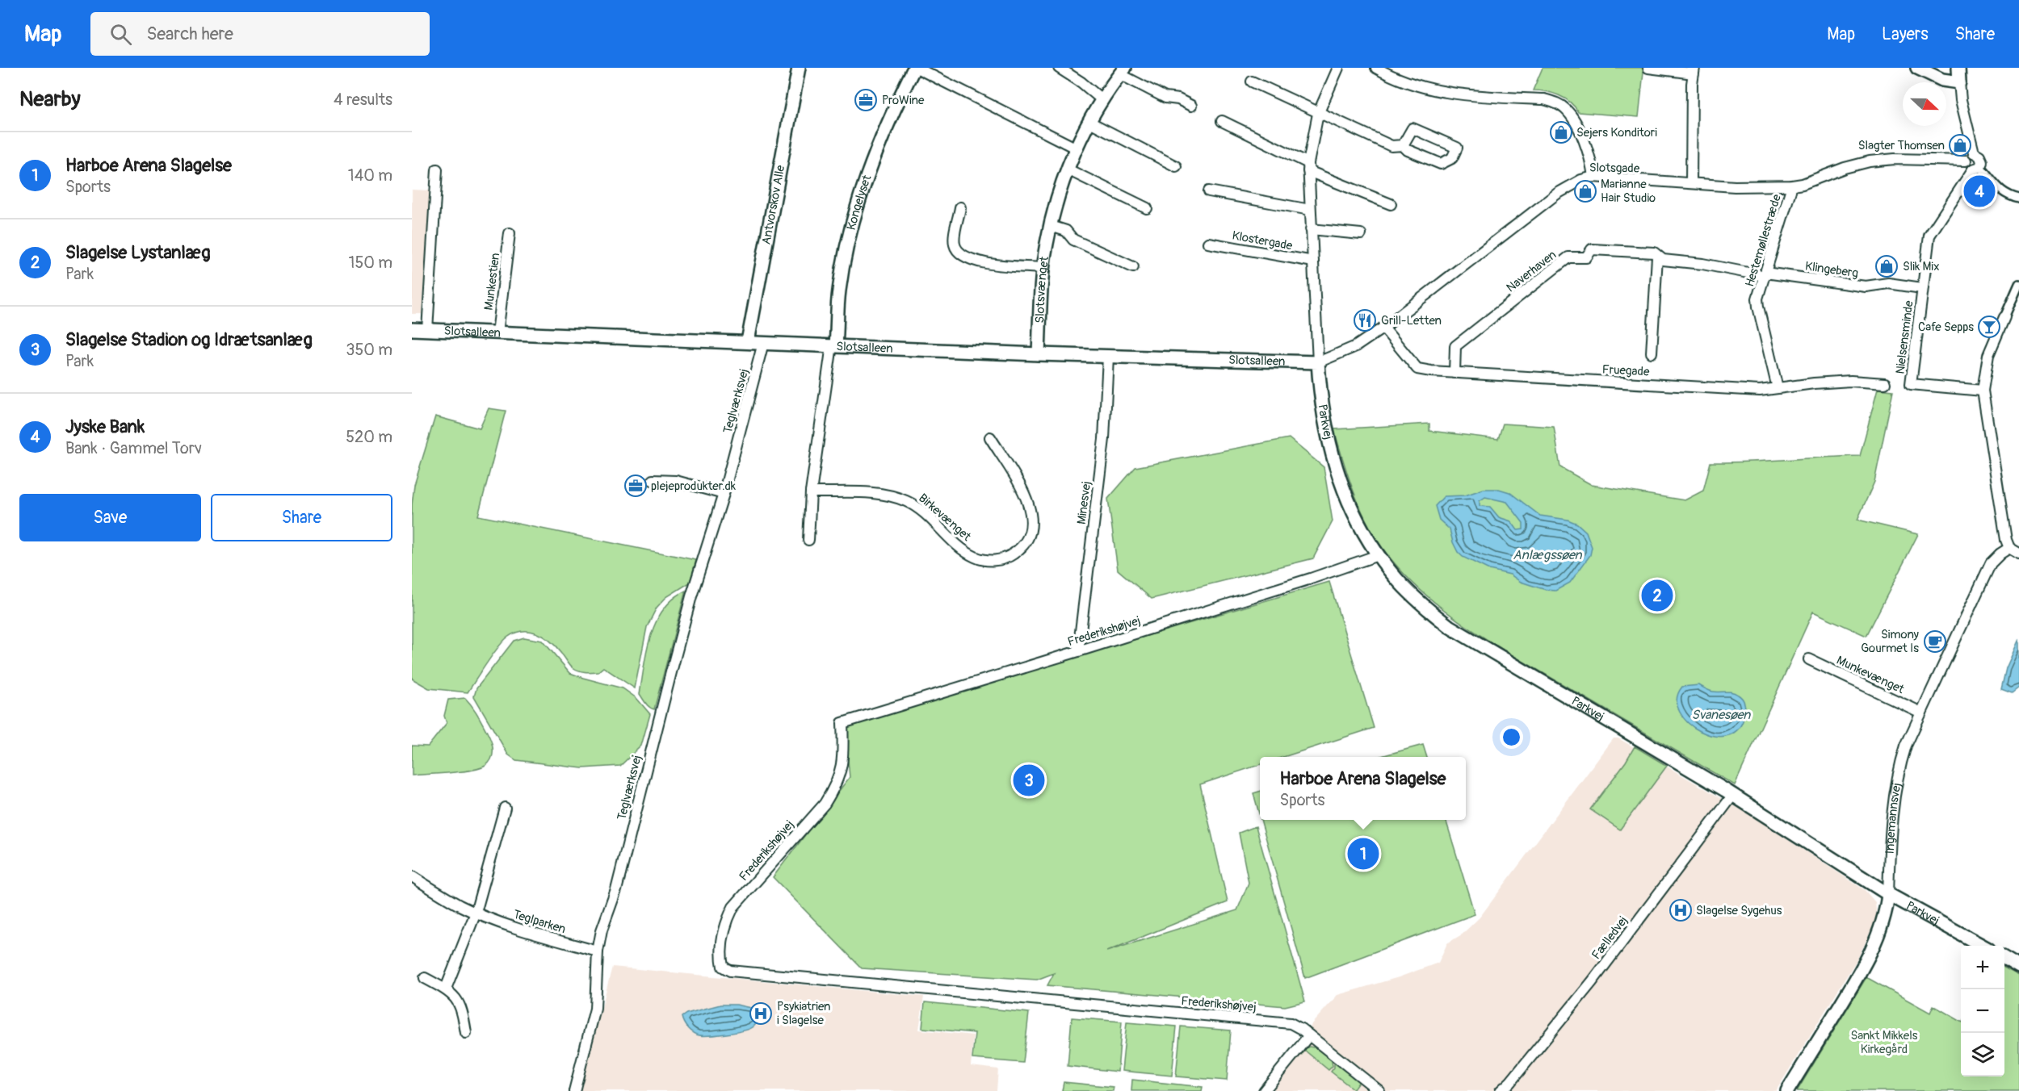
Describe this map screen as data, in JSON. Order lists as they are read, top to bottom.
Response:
{
  "streets": {
    "street": [
      "Slotsgade",
      "Kongelyset",
      "Antvorskov Alle",
      "Klostergade",
      "Hestemøllestræde",
      "Klingeberg",
      "Naverhaven",
      "Munkestien",
      "Slotsvænget",
      "Slotsalleen",
      "Nielsensminde",
      "Fruegade",
      "Teglværksvej",
      "Parkvej",
      "Minesvej",
      "Birkevænget",
      "Frederikshøjvej",
      "Munkevænget",
      "Ingemannsvej",
      "Teglparken",
      "Fælledvej"
    ]
  },
  "crossings": [
    ["Slotsgade", "Klostergade"],
    ["Slotsgade", "Hestemøllestræde"],
    ["Slotsgade", "Slotsalleen"],
    ["Slotsgade", "Fruegade"],
    ["Slotsgade", "Parkvej"],
    ["Kongelyset", "Slotsvænget"],
    ["Kongelyset", "Slotsalleen"],
    ["Antvorskov Alle", "Slotsalleen"],
    ["Klostergade", "Slotsalleen"],
    ["Klostergade", "Parkvej"],
    ["Hestemøllestræde", "Klingeberg"],
    ["Hestemøllestræde", "Naverhaven"],
    ["Hestemøllestræde", "Fruegade"],
    ["Klingeberg", "Naverhaven"],
    ["Klingeberg", "Nielsensminde"],
    ["Naverhaven", "Fruegade"],
    ["Munkestien", "Slotsalleen"],
    ["Slotsvænget", "Slotsalleen"],
    ["Slotsalleen", "Teglværksvej"],
    ["Slotsalleen", "Parkvej"],
    ["Slotsalleen", "Minesvej"],
    ["Teglværksvej", "Teglparken"],
    ["Parkvej", "Frederikshøjvej"],
    ["Parkvej", "Ingemannsvej"],
    ["Parkvej", "Fælledvej"],
    ["Minesvej", "Frederikshøjvej"],
    ["Munkevænget", "Ingemannsvej"]
  ],
  "water": ["Anlægssøen", "Svanesøen"],
  "parks": ["Sankt Mikkels Kirkegård"],
  "places": {
    "office": ["ProWine", "plejeprodukter.dk"],
    "shop": [
      "Sejers Konditori",
      "Slagter Thomsen",
      "Marianne Hair Studio",
      "Slik Mix"
    ],
    "restaurant": ["Grill-Letten"],
    "bar": ["Cafe Sepps"],
    "cafe": ["Simony Gourmet Is"],
    "hospital": ["Slagelse Sygehus", "Psykiatrien i Slagelse"]
  },
  "north": "right",
  "page": {
    "header": "Map",
    "search": "Search here",
    "nav": ["Map", "Layers", "Share"],
    "heading": ["Nearby", "4 results"],
    "list": [
      {
        "mark": "1",
        "name": "Harboe Arena Slagelse",
        "note": "Sports",
        "value": "140 m"
      },
      {
        "mark": "2",
        "name": "Slagelse Lystanlæg",
        "note": "Park",
        "value": "150 m"
      },
      {
        "mark": "3",
        "name": "Slagelse Stadion og Idrætsanlæg",
        "note": "Park",
        "value": "350 m"
      },
      {
        "mark": "4",
        "name": "Jyske Bank",
        "note": "Bank · Gammel Torv",
        "value": "520 m"
      }
    ],
    "pins": [
      "4",
      "2",
      "3",
      "1"
    ],
    "buttons": ["Save", "Share"],
    "popup": ["Harboe Arena Slagelse", "Sports"],
    "map_buttons": ["+", "−"]
  }
}
